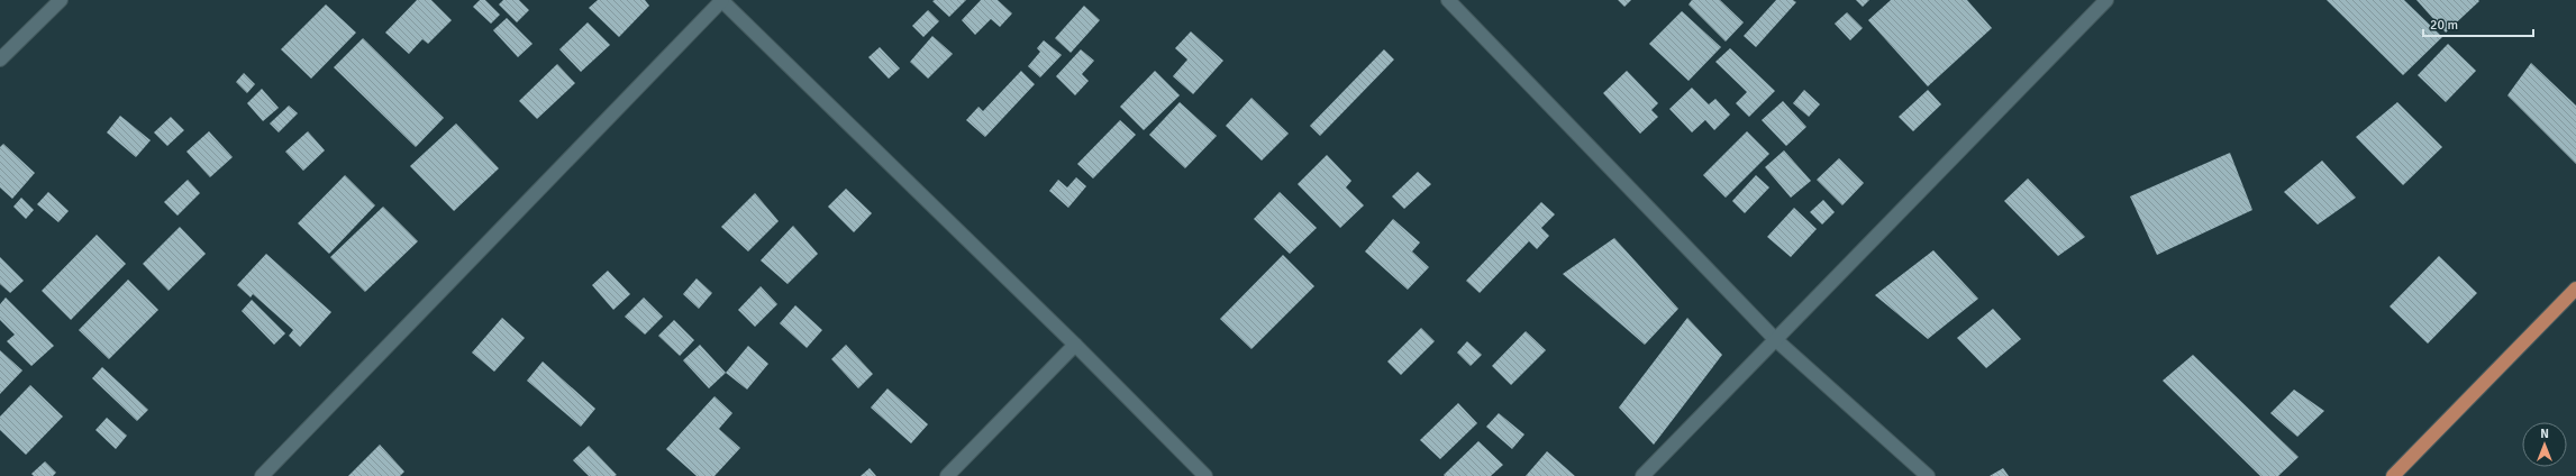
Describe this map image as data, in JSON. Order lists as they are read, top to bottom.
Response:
{
  "scale_bar": "20 m",
  "north": "top"
}
